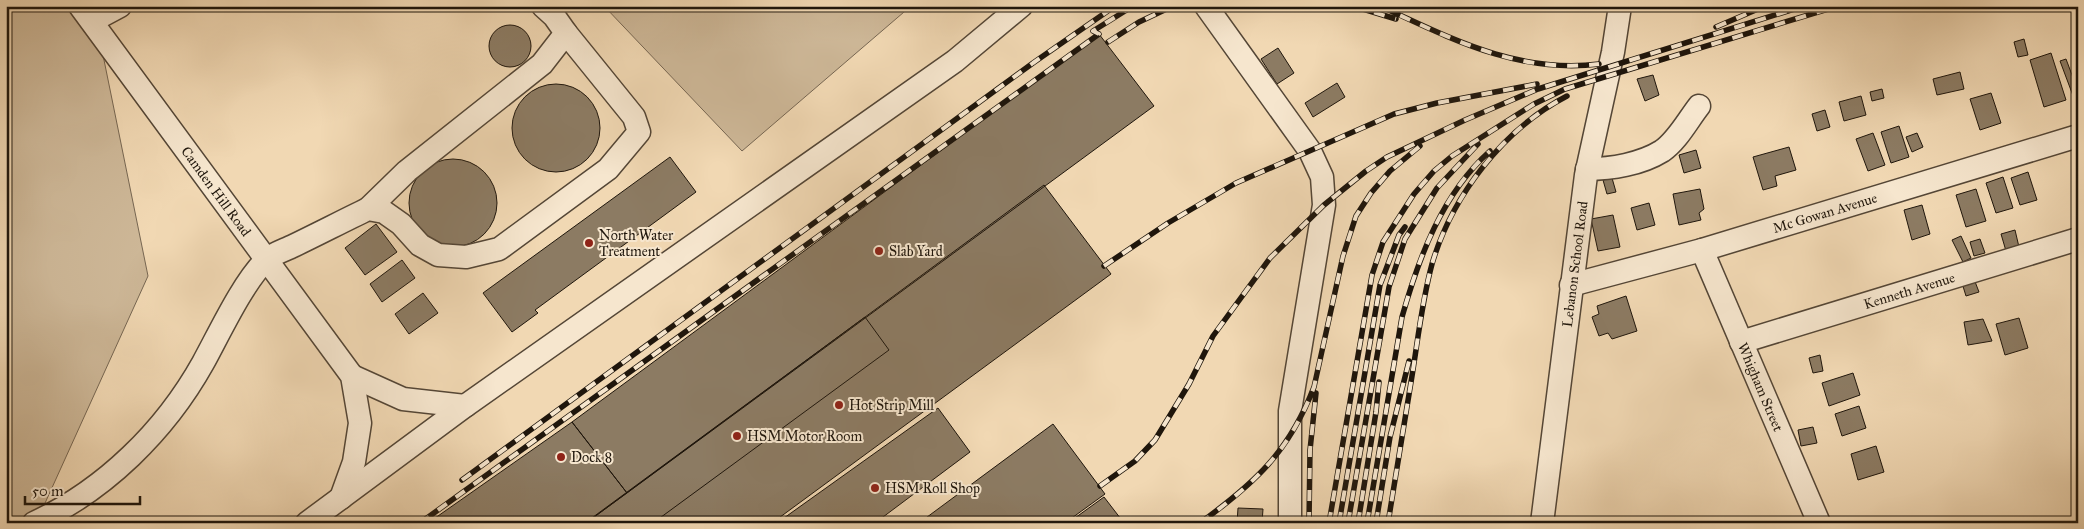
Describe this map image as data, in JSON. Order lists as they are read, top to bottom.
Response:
{
  "streets": {
    "street": [
      "Camden Hill Road",
      "Mc Gowan Avenue",
      "Lebanon School Road",
      "Kenneth Avenue",
      "Whigham Street"
    ]
  },
  "crossings": [
    ["Mc Gowan Avenue", "Lebanon School Road"],
    ["Mc Gowan Avenue", "Whigham Street"],
    ["Kenneth Avenue", "Whigham Street"]
  ],
  "places": [
    "North Water Treatment",
    "Slab Yard",
    "Hot Strip Mill",
    "HSM Motor Room",
    "Dock 8",
    "HSM Roll Shop"
  ],
  "scale_bar": "50 m"
}
